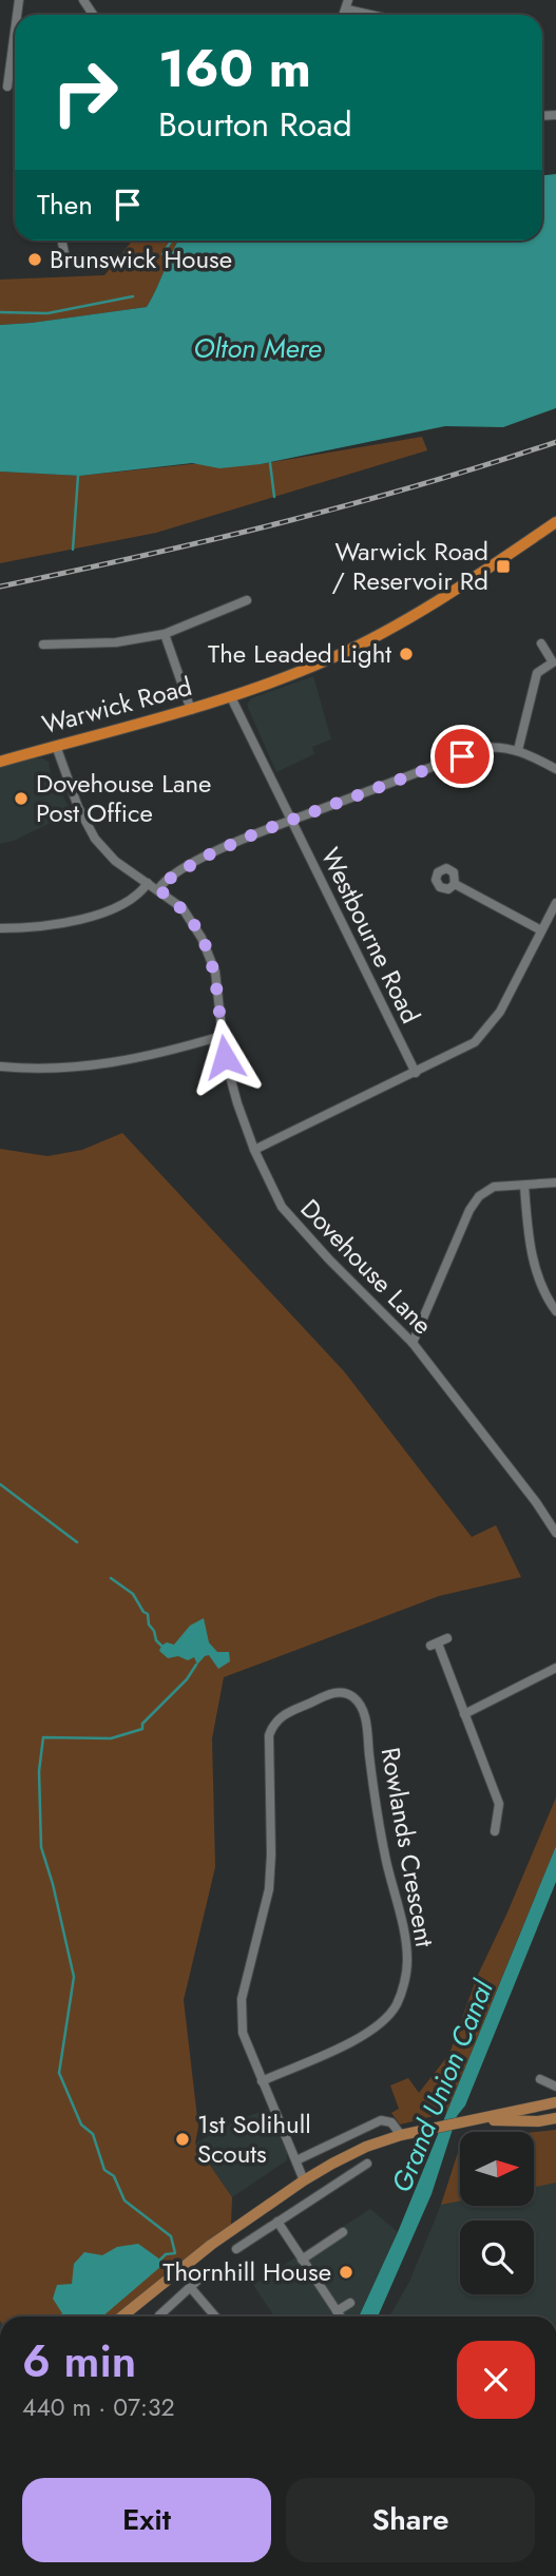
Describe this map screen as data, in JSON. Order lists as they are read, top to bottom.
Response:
{
  "streets": {
    "highway": ["Warwick Road"],
    "street": ["Westbourne Road", "Dovehouse Lane", "Rowlands Crescent"]
  },
  "crossings": [
    ["Warwick Road", "Westbourne Road"],
    ["Warwick Road", "Dovehouse Lane"]
  ],
  "water": ["Olton Mere", "Grand Union Canal"],
  "places": {
    "other": [
      "Brunswick House",
      "The Leaded Light",
      "Dovehouse Lane Post Office",
      "1st Solihull Scouts",
      "Thornhill House"
    ],
    "transit": ["Warwick Road / Reservoir Rd"]
  },
  "north": "right",
  "page": {
    "turn": ["160 m", "Bourton Road"],
    "then": "Then",
    "heading": ["6 min", "440 m · 07:32"],
    "buttons": ["Exit", "Share"]
  }
}
